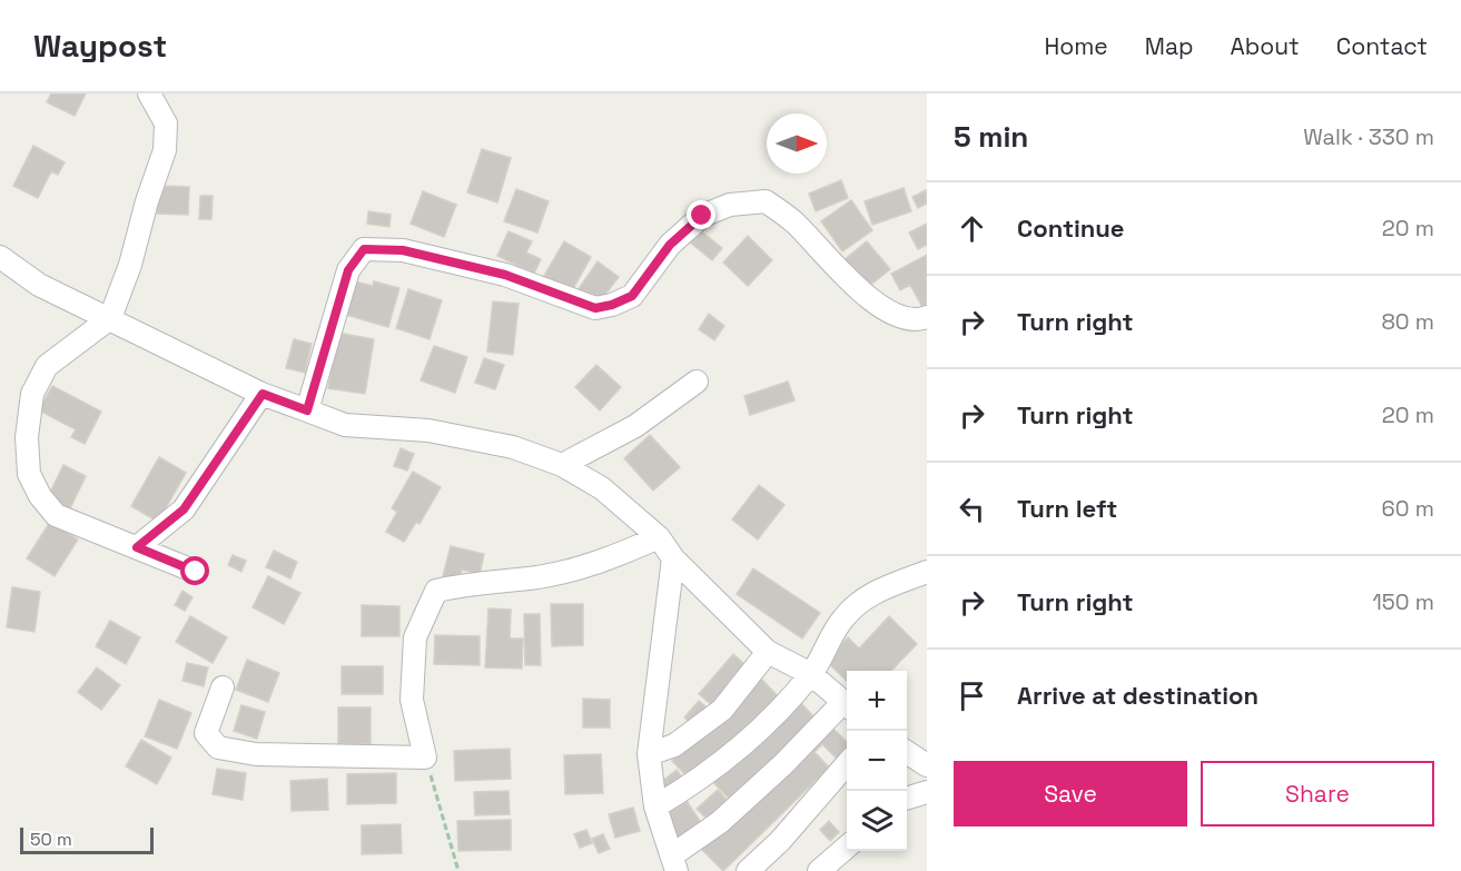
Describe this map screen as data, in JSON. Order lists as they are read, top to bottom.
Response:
{
  "scale_bar": "50 m",
  "north": "right",
  "page": {
    "header": "Waypost",
    "nav": [
      "Home",
      "Map",
      "About",
      "Contact"
    ],
    "heading": ["5 min", "Walk · 330 m"],
    "list": [
      ["Continue", "20 m"],
      ["Turn right", "80 m"],
      ["Turn right", "20 m"],
      ["Turn left", "60 m"],
      ["Turn right", "150 m"],
      "Arrive at destination"
    ],
    "map_buttons": ["+", "−"],
    "buttons": ["Save", "Share"],
    "scale": "50 m"
  }
}
